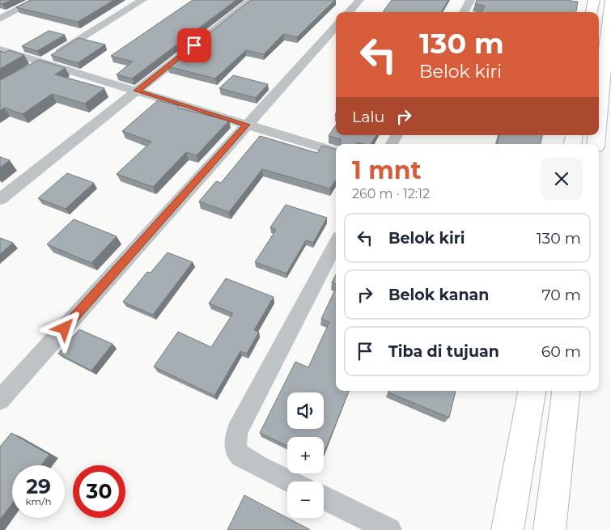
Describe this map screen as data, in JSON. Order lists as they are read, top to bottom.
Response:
{
  "page": {
    "turn": ["130 m", "Belok kiri"],
    "then": "Lalu",
    "heading": ["1 mnt", "260 m · 12:12"],
    "list": [
      {
        "name": "Belok kiri",
        "value": "130 m"
      },
      {
        "name": "Belok kanan",
        "value": "70 m"
      },
      {
        "name": "Tiba di tujuan",
        "value": "60 m"
      }
    ],
    "map_buttons": ["+", "−"],
    "speed": "29 km/h",
    "limit": "30"
  }
}
